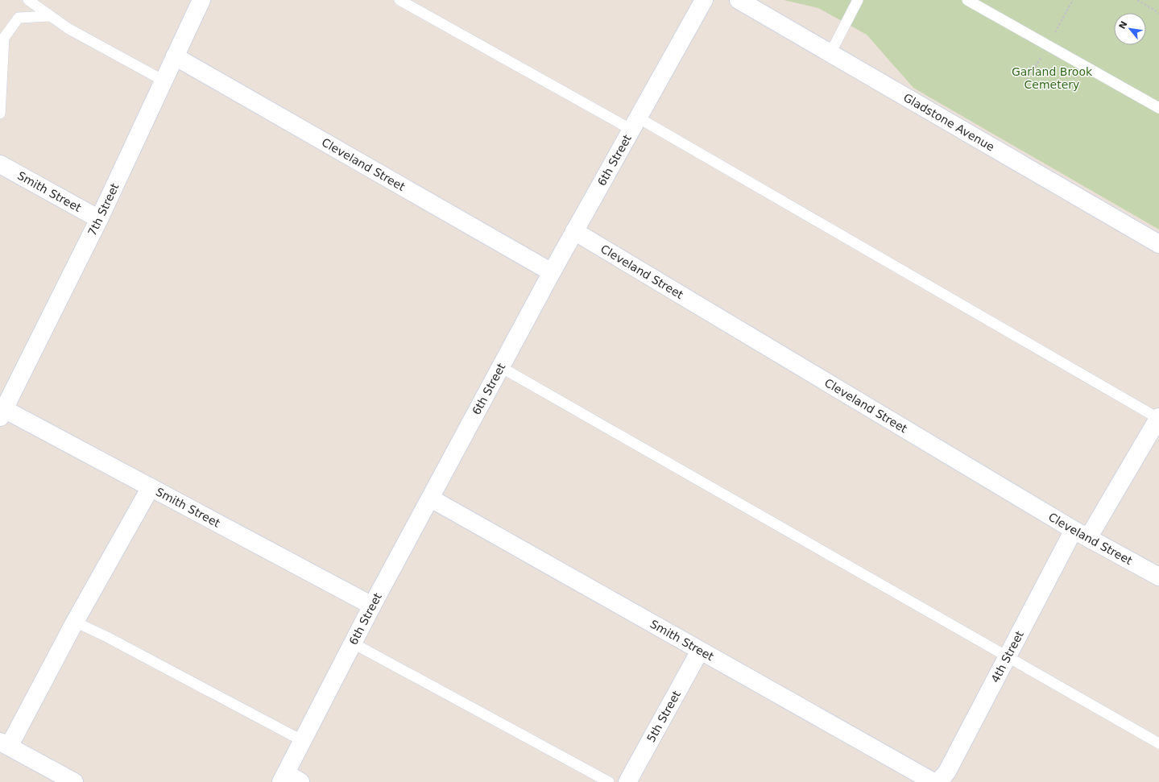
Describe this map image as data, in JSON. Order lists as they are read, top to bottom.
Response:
{
  "streets": {
    "street": [
      "Gladstone Avenue",
      "6th Street",
      "Cleveland Street",
      "Smith Street",
      "7th Street",
      "4th Street",
      "5th Street"
    ]
  },
  "crossings": [
    ["6th Street", "Cleveland Street"],
    ["6th Street", "Smith Street"],
    ["Cleveland Street", "7th Street"],
    ["Cleveland Street", "4th Street"],
    ["Smith Street", "7th Street"],
    ["Smith Street", "5th Street"]
  ],
  "parks": ["Garland Brook Cemetery"],
  "north": "top left"
}
